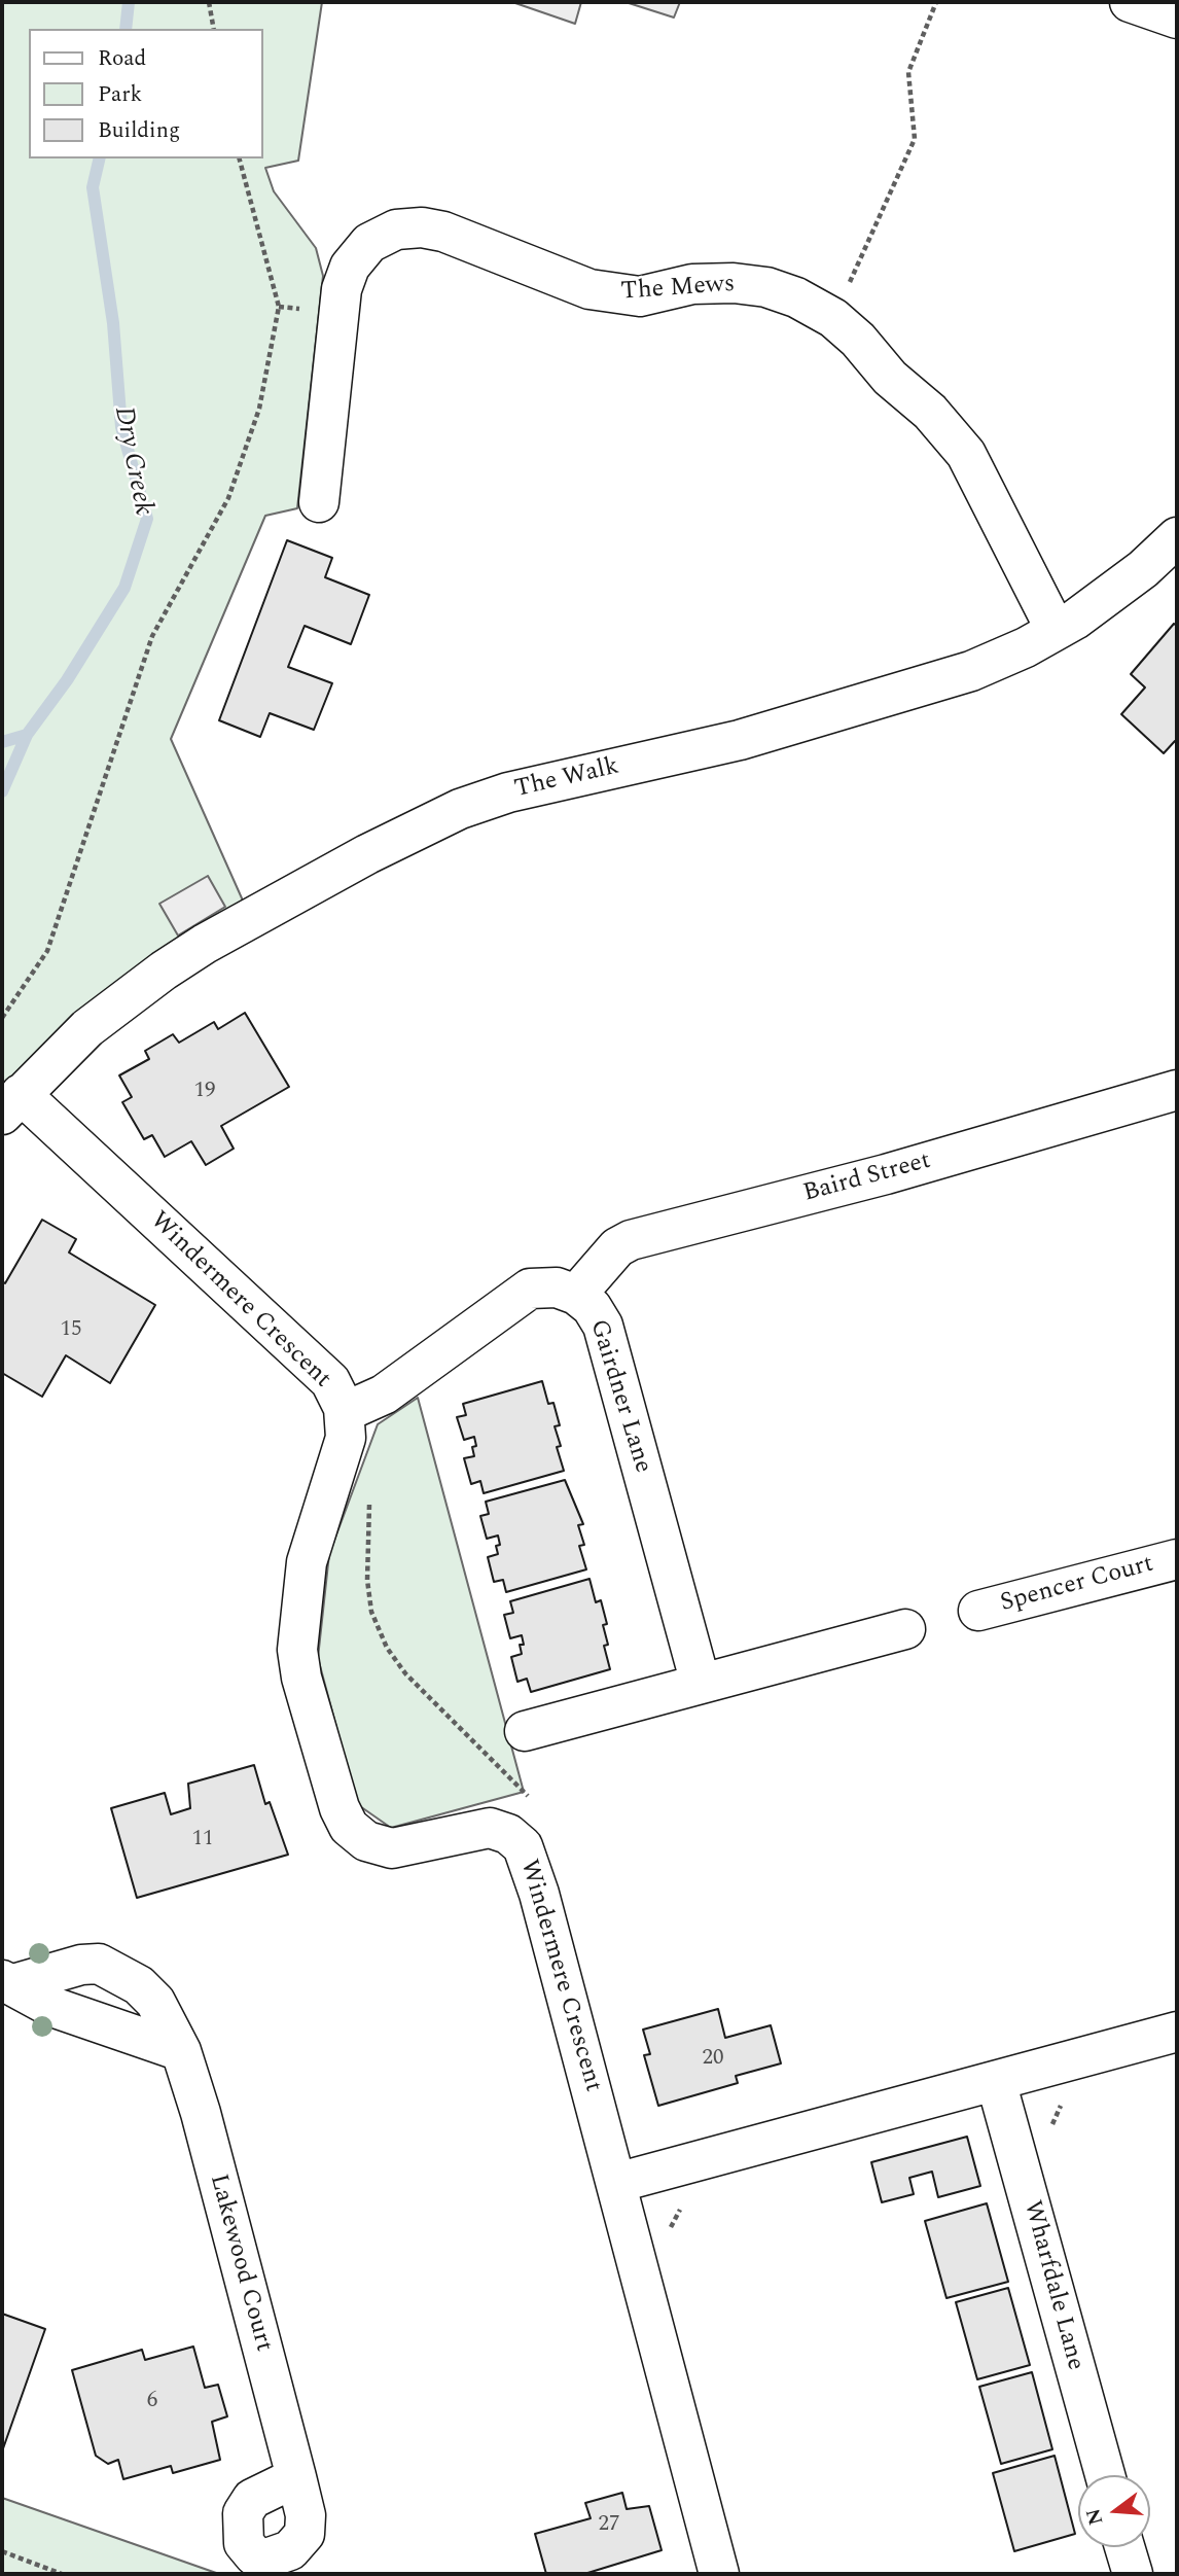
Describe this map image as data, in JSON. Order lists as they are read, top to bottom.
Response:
{
  "streets": {
    "street": [
      "The Mews",
      "The Walk",
      "Baird Street",
      "Windermere Crescent",
      "Gairdner Lane",
      "Spencer Court",
      "Lakewood Court",
      "Wharfdale Lane"
    ]
  },
  "crossings": [
    ["The Mews", "The Walk"],
    ["The Walk", "Windermere Crescent"],
    ["Baird Street", "Gairdner Lane"],
    ["Windermere Crescent", "Gairdner Lane"]
  ],
  "water": ["Dry Creek"],
  "house_numbers": [
    "19",
    "15",
    "11",
    "20",
    "6",
    "27"
  ],
  "legend": ["Road", "Park", "Building"],
  "north": "left"
}
